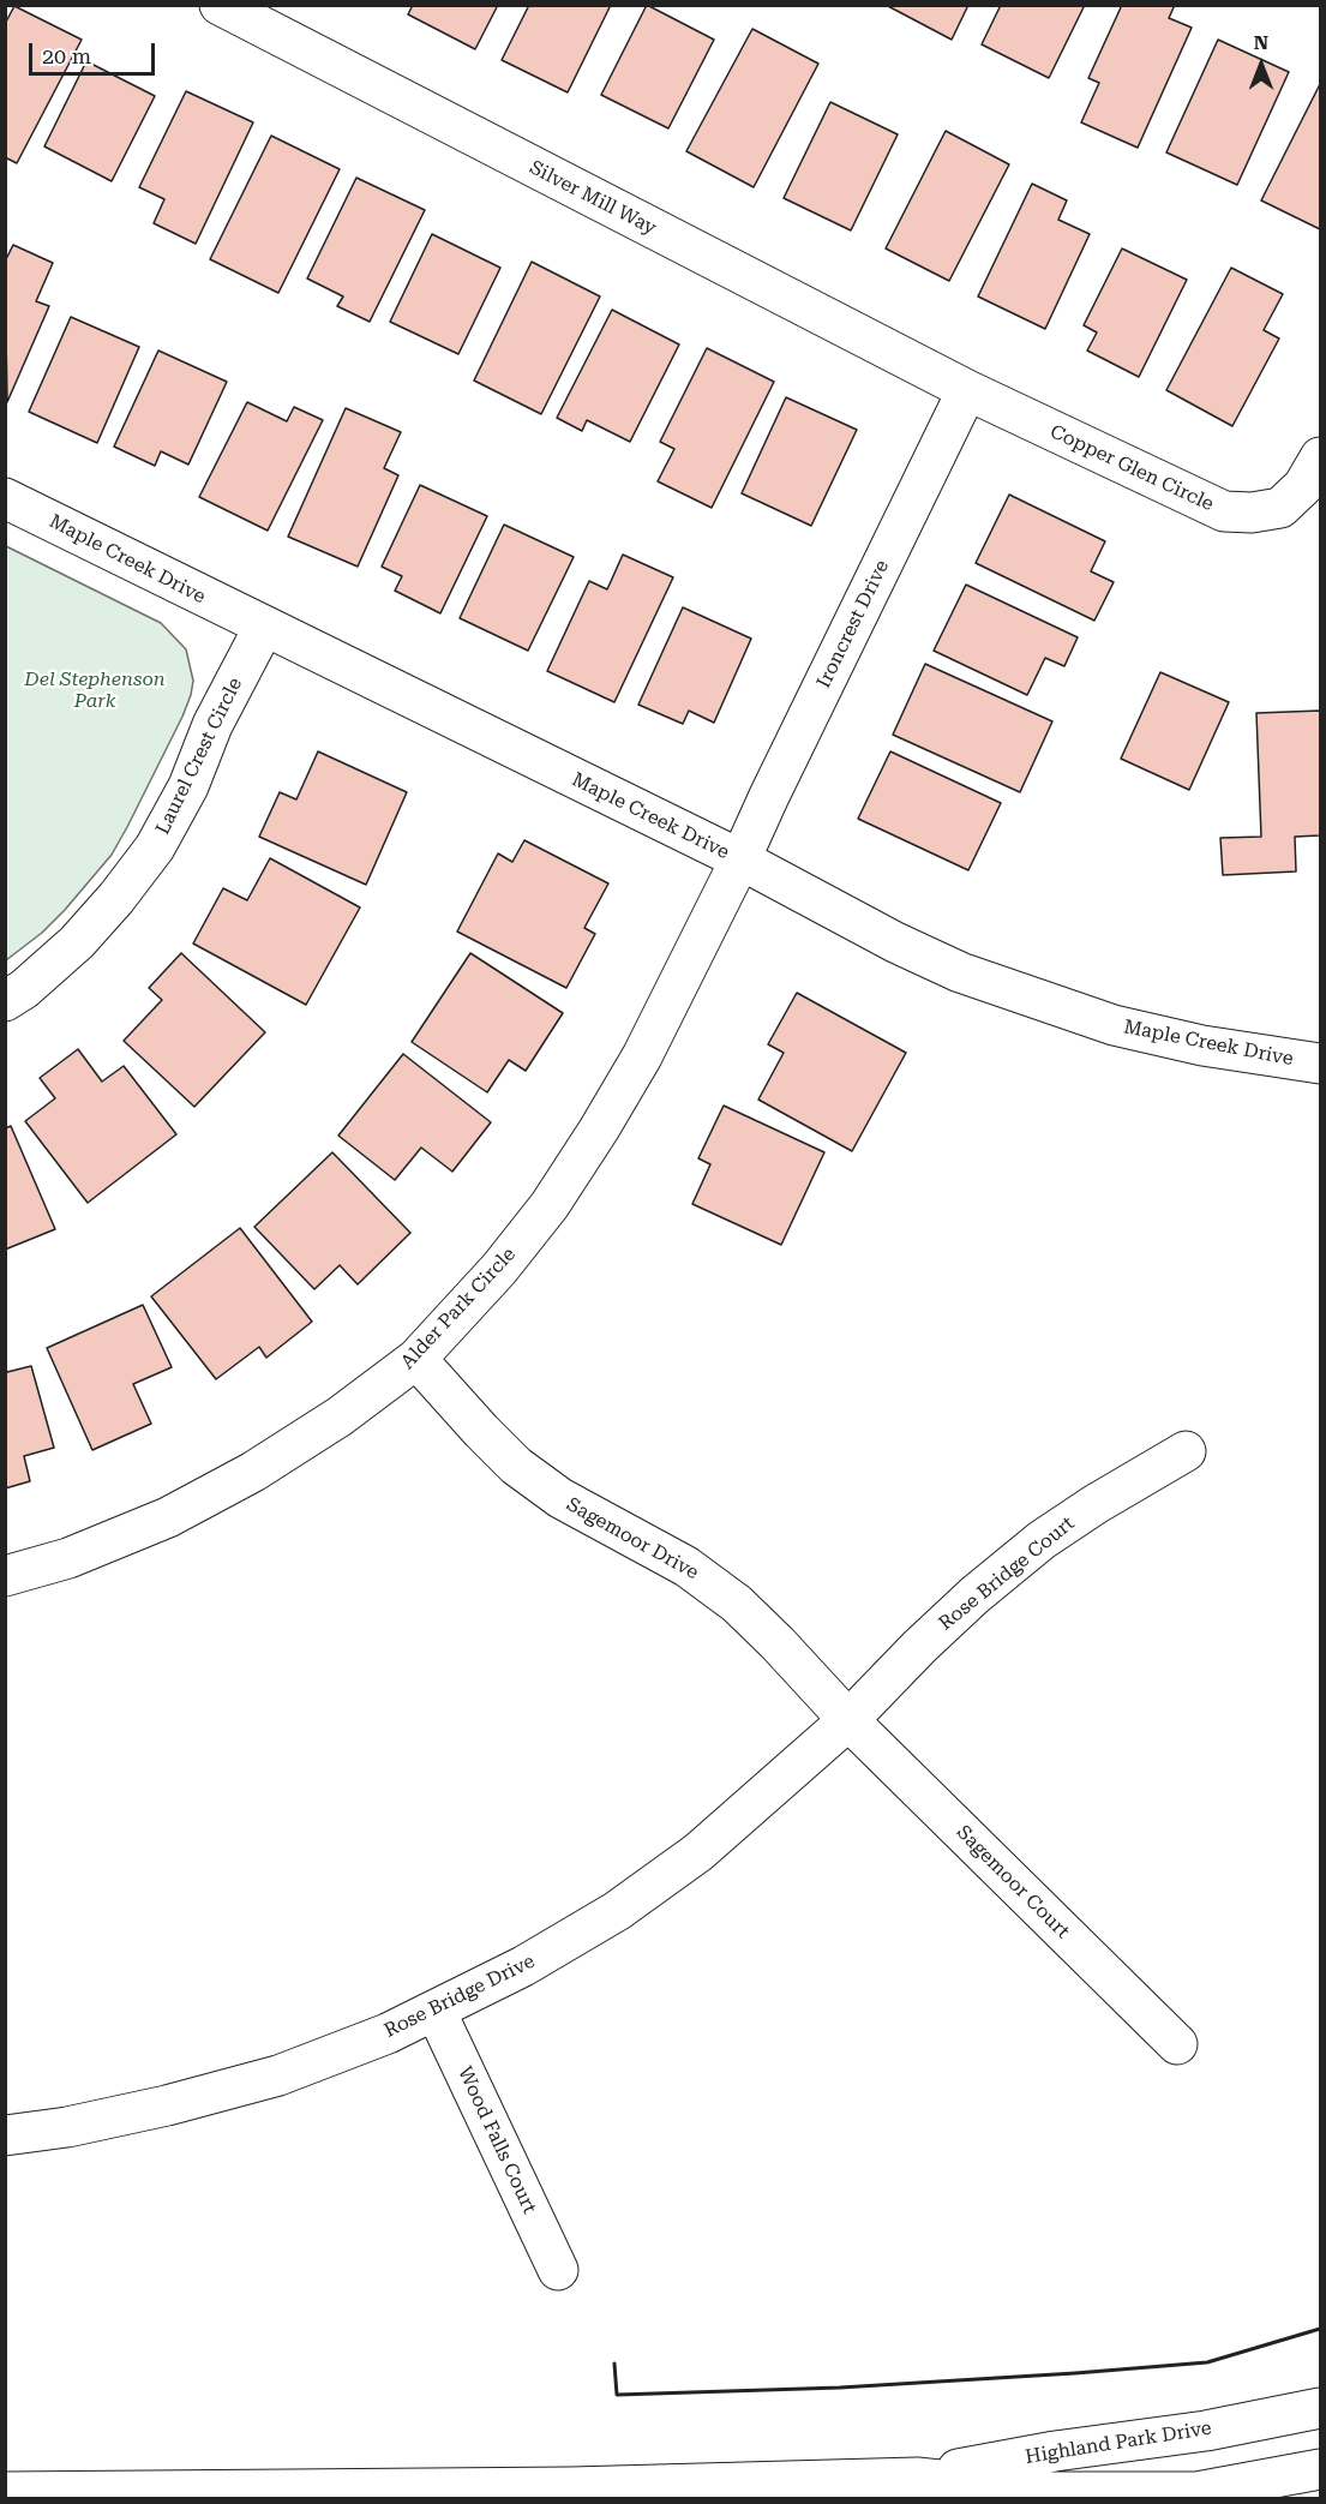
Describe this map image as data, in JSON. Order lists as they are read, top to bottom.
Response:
{
  "streets": {
    "street": [
      "Silver Mill Way",
      "Copper Glen Circle",
      "Maple Creek Drive",
      "Ironcrest Drive",
      "Laurel Crest Circle",
      "Alder Park Circle",
      "Sagemoor Drive",
      "Rose Bridge Court",
      "Sagemoor Court",
      "Rose Bridge Drive",
      "Wood Falls Court",
      "Highland Park Drive"
    ]
  },
  "crossings": [
    ["Silver Mill Way", "Copper Glen Circle"],
    ["Silver Mill Way", "Ironcrest Drive"],
    ["Copper Glen Circle", "Ironcrest Drive"],
    ["Maple Creek Drive", "Ironcrest Drive"],
    ["Maple Creek Drive", "Laurel Crest Circle"],
    ["Maple Creek Drive", "Alder Park Circle"],
    ["Ironcrest Drive", "Alder Park Circle"],
    ["Alder Park Circle", "Sagemoor Drive"],
    ["Sagemoor Drive", "Rose Bridge Court"],
    ["Sagemoor Drive", "Sagemoor Court"],
    ["Sagemoor Drive", "Rose Bridge Drive"],
    ["Rose Bridge Court", "Sagemoor Court"],
    ["Rose Bridge Court", "Rose Bridge Drive"],
    ["Sagemoor Court", "Rose Bridge Drive"],
    ["Rose Bridge Drive", "Wood Falls Court"]
  ],
  "parks": ["Del Stephenson Park"],
  "scale_bar": "20 m",
  "north": "top"
}
